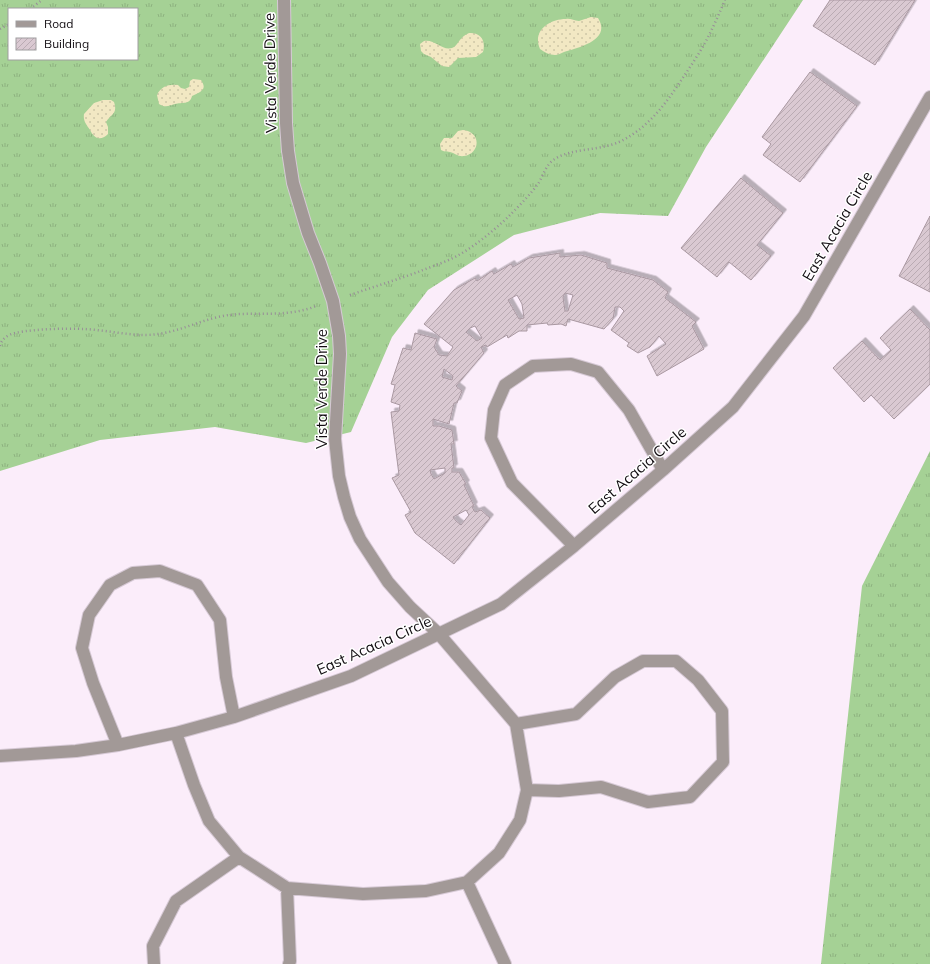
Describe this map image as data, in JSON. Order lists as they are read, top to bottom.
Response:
{
  "streets": {
    "street": ["Vista Verde Drive", "East Acacia Circle"]
  },
  "crossings": [
    ["Vista Verde Drive", "East Acacia Circle"]
  ],
  "legend": ["Road", "Building"]
}
